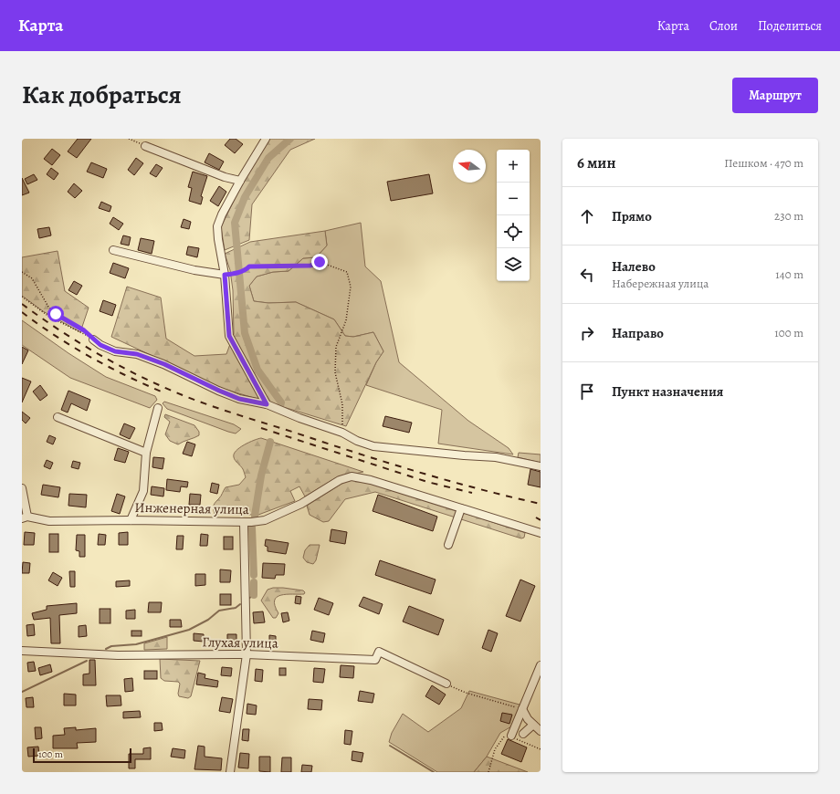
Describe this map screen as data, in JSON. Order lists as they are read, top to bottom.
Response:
{
  "streets": {
    "street": ["Инженерная улица", "Глухая улица"]
  },
  "scale_bar": "100 m",
  "north": "left",
  "page": {
    "header": "Карта",
    "nav": ["Карта", "Слои", "Поделиться"],
    "title": "Как добраться",
    "buttons": "Маршрут",
    "heading": ["6 мин", "Пешком · 470 m"],
    "map_buttons": ["+", "−"],
    "list": [
      ["Прямо", "230 m"],
      ["Налево", "Набережная улица", "140 m"],
      ["Направо", "100 m"],
      "Пункт назначения"
    ],
    "scale": "100 m"
  }
}
